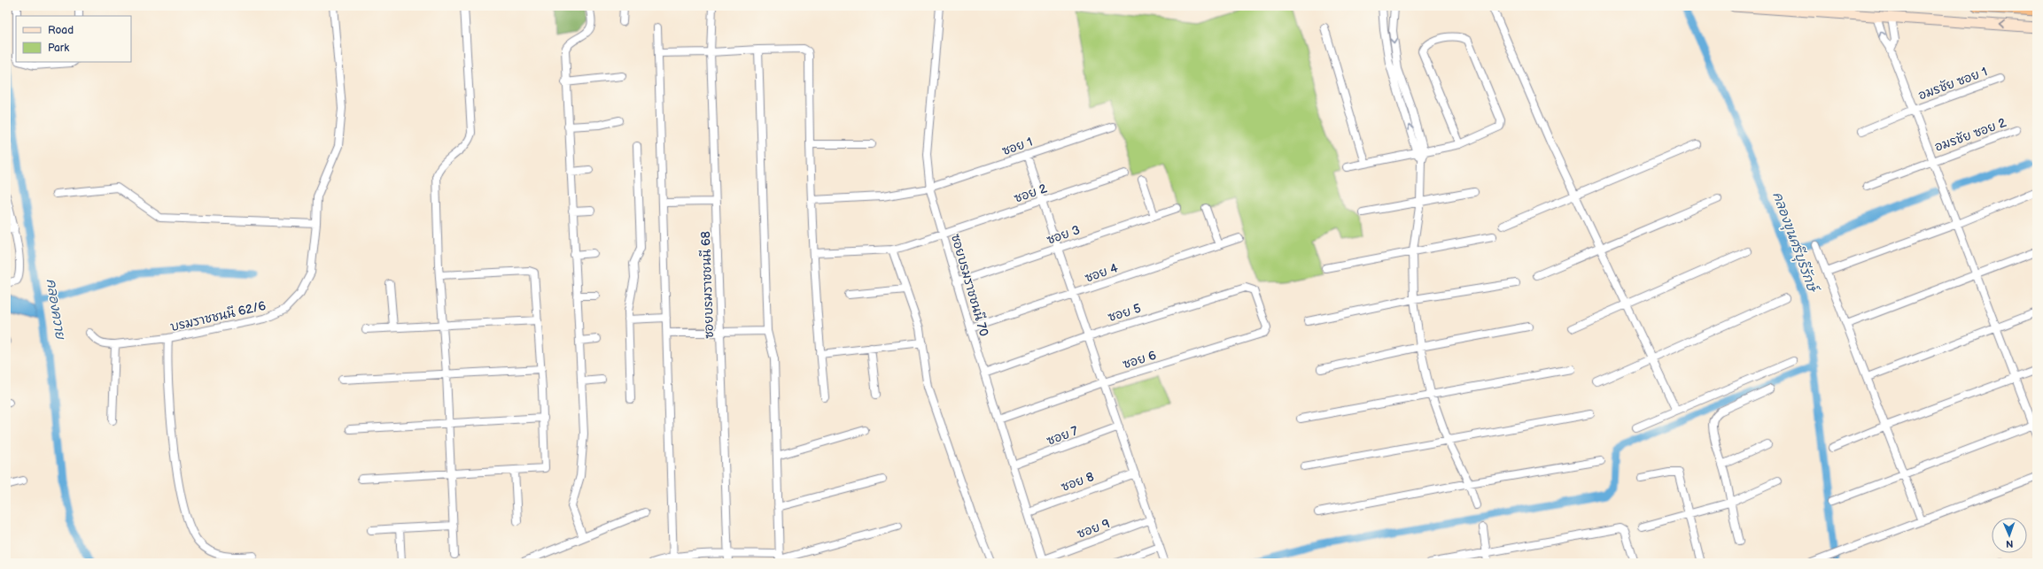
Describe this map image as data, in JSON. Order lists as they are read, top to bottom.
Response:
{
  "streets": {
    "street": [
      "อมรชัย ซอย 1",
      "อมรชัย ซอย 2",
      "ซอย 1",
      "ซอย 2",
      "ซอย 3",
      "ซอย 4",
      "ซอยบรมราชชนนี 68",
      "ซอยบรมราชชนนี 70",
      "ซอย 5",
      "บรมราชชนนี 62/6",
      "ซอย 6",
      "ซอย 7",
      "ซอย 8",
      "ซอย 9"
    ]
  },
  "crossings": [
    ["ซอย 1", "ซอยบรมราชชนนี 70"],
    ["ซอย 2", "ซอยบรมราชชนนี 70"],
    ["ซอย 3", "ซอยบรมราชชนนี 70"],
    ["ซอย 4", "ซอยบรมราชชนนี 70"],
    ["ซอยบรมราชชนนี 70", "ซอย 5"],
    ["ซอยบรมราชชนนี 70", "ซอย 6"],
    ["ซอยบรมราชชนนี 70", "ซอย 7"],
    ["ซอยบรมราชชนนี 70", "ซอย 8"],
    ["ซอยบรมราชชนนี 70", "ซอย 9"],
    ["ซอย 5", "ซอย 6"]
  ],
  "water": ["คลองขุนศรีบุรีรักษ์", "คลองควาย"],
  "legend": ["Road", "Park"],
  "north": "bottom"
}
